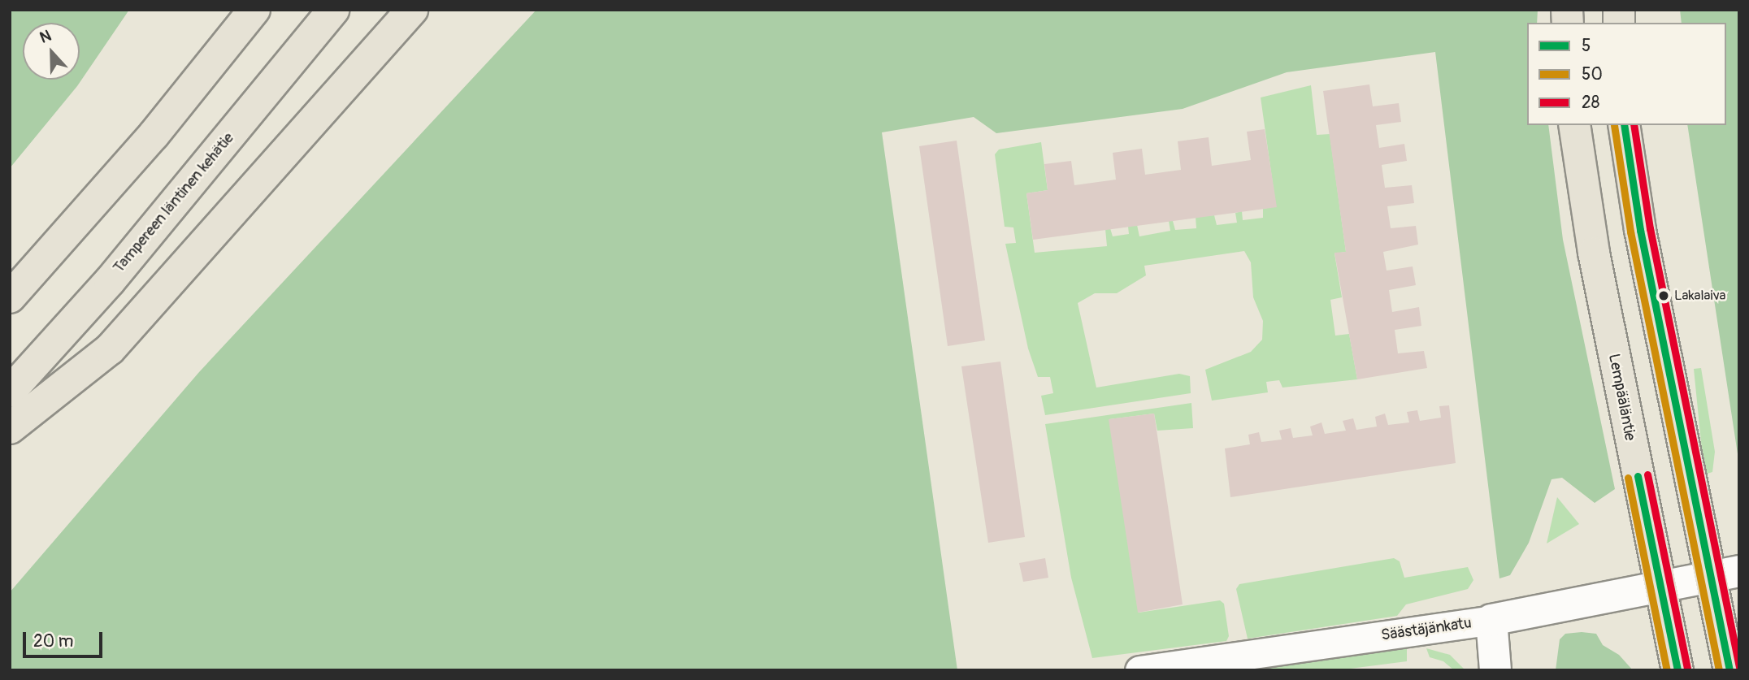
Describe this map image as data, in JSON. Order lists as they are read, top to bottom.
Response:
{
  "streets": {
    "main road": ["Tampereen läntinen kehätie", "Lempääläntie"],
    "street": ["Säästäjänkatu"]
  },
  "crossings": [
    ["Lempääläntie", "Säästäjänkatu"]
  ],
  "places": ["Lakalaiva"],
  "lines": ["transit line 5", "transit line 50", "transit line 28"],
  "legend": ["5", "50", "28"],
  "scale_bar": "20 m",
  "north": "top"
}
